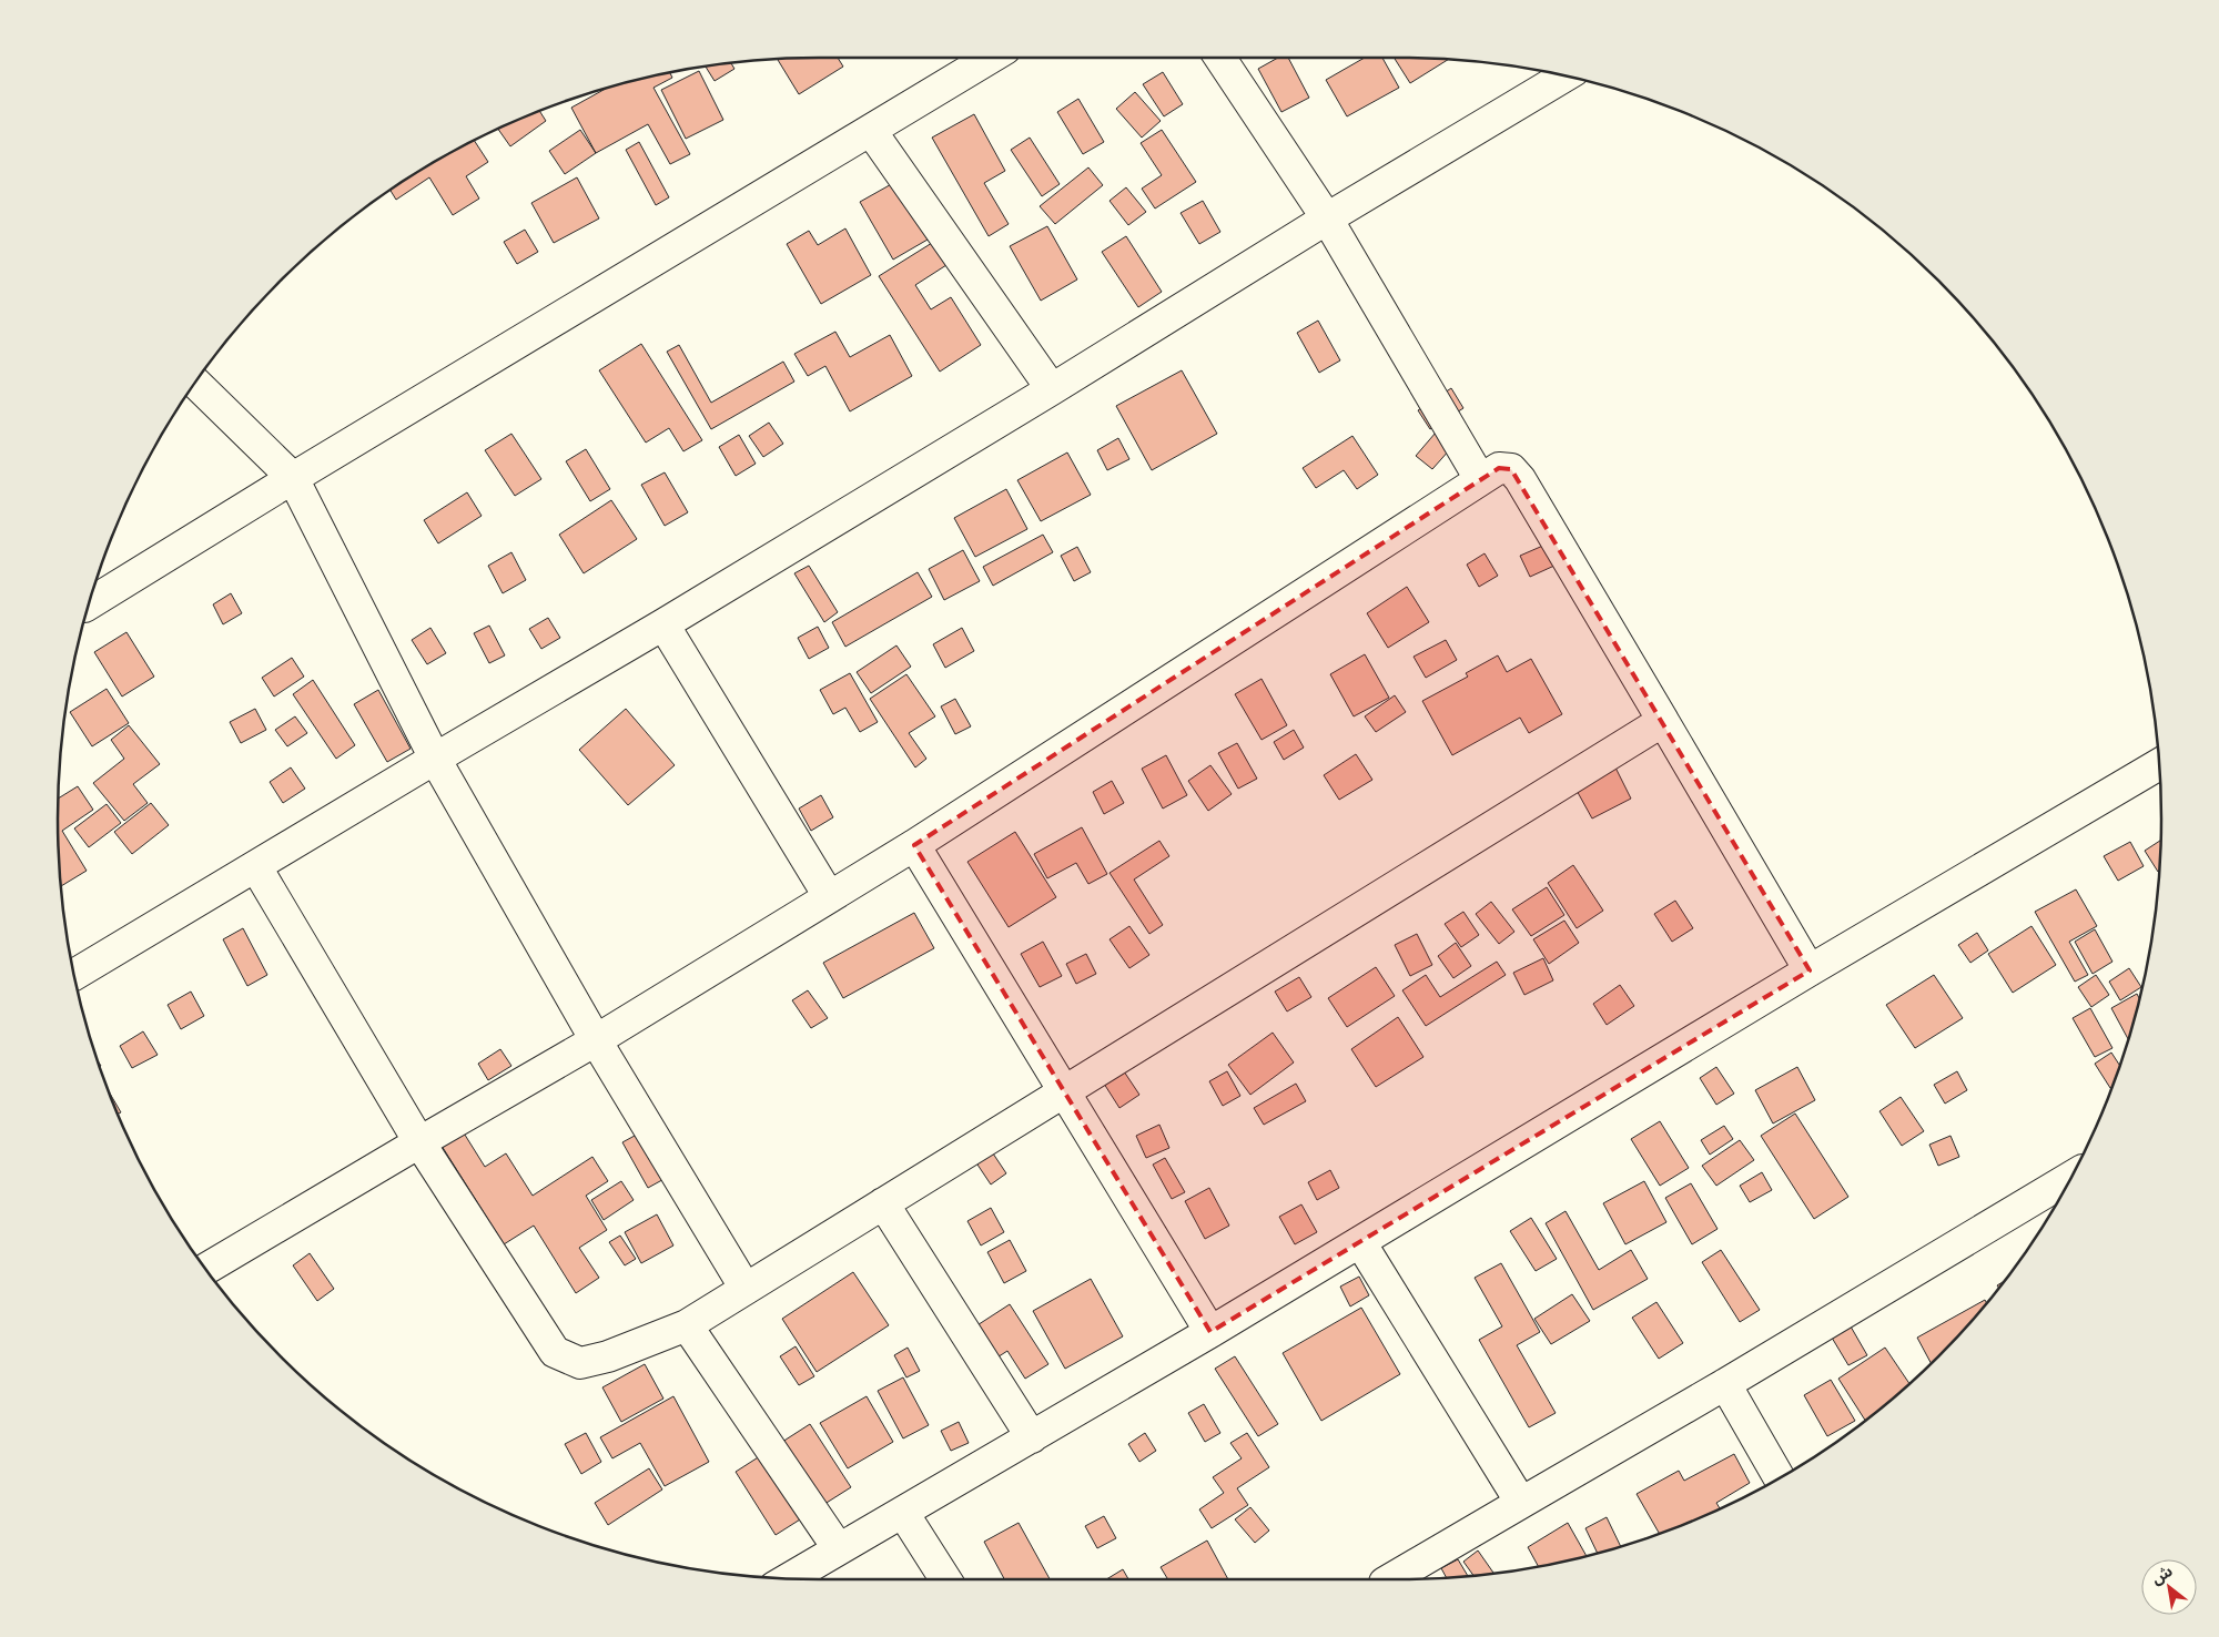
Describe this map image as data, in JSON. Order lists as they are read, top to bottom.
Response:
{
  "north": "top left"
}
